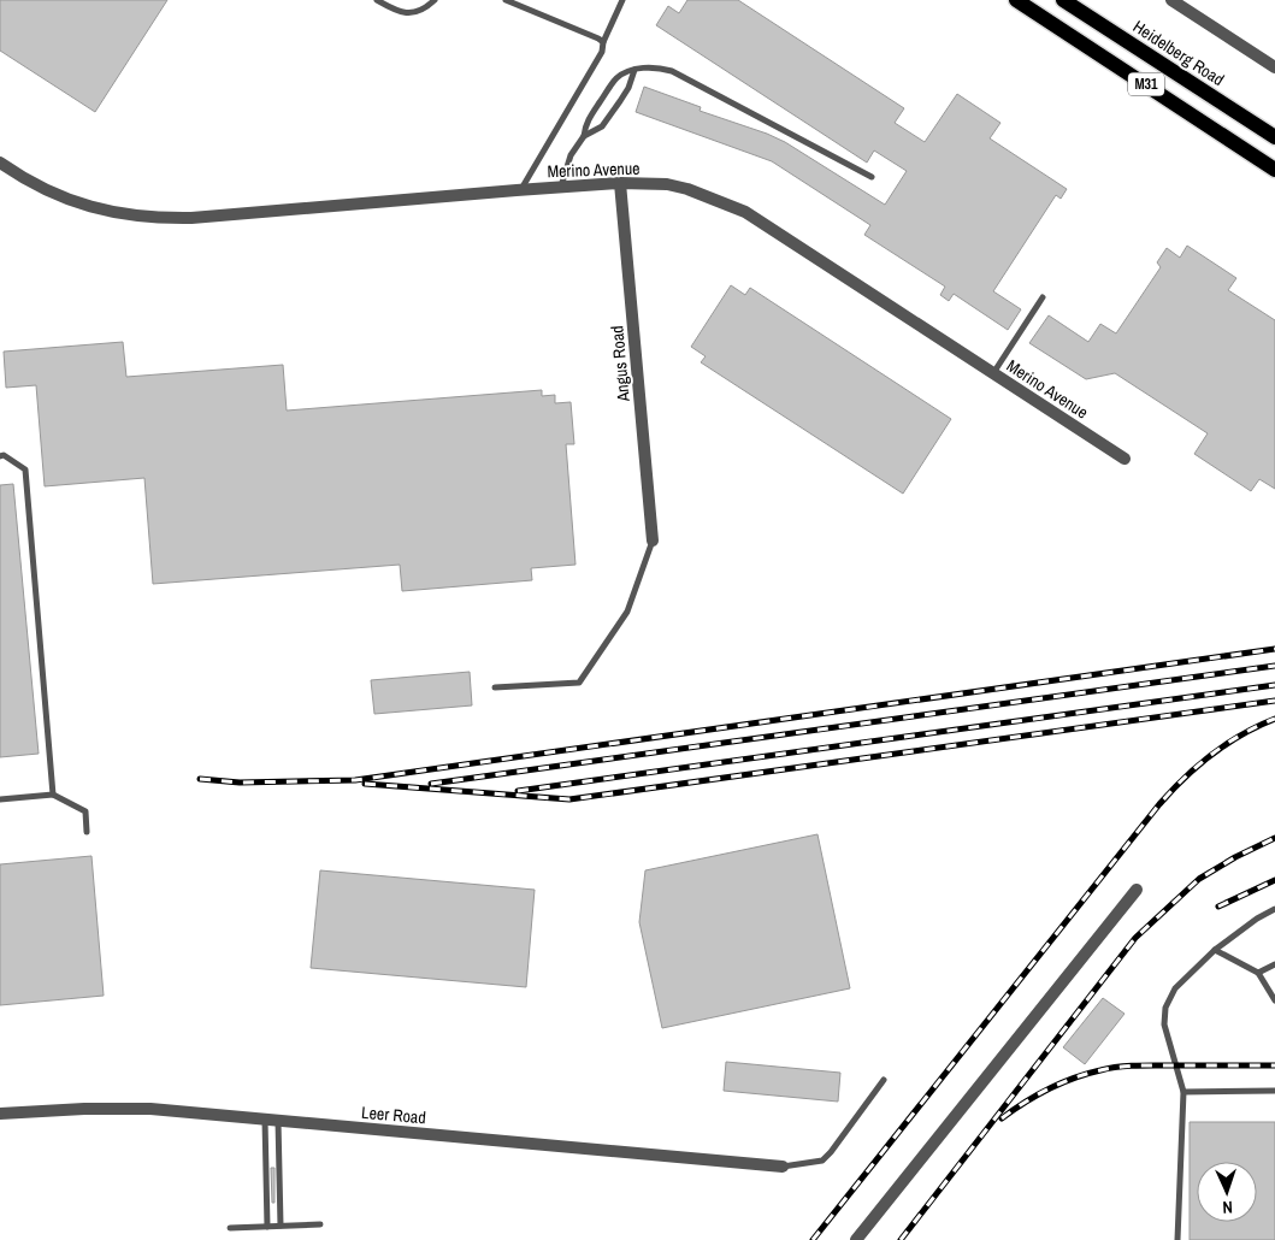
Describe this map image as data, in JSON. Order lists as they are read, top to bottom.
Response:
{
  "streets": {
    "main road": ["Heidelberg Road", "M31"],
    "street": ["Merino Avenue", "Angus Road", "Leer Road"]
  },
  "crossings": [
    ["Merino Avenue", "Angus Road"]
  ],
  "north": "bottom"
}
